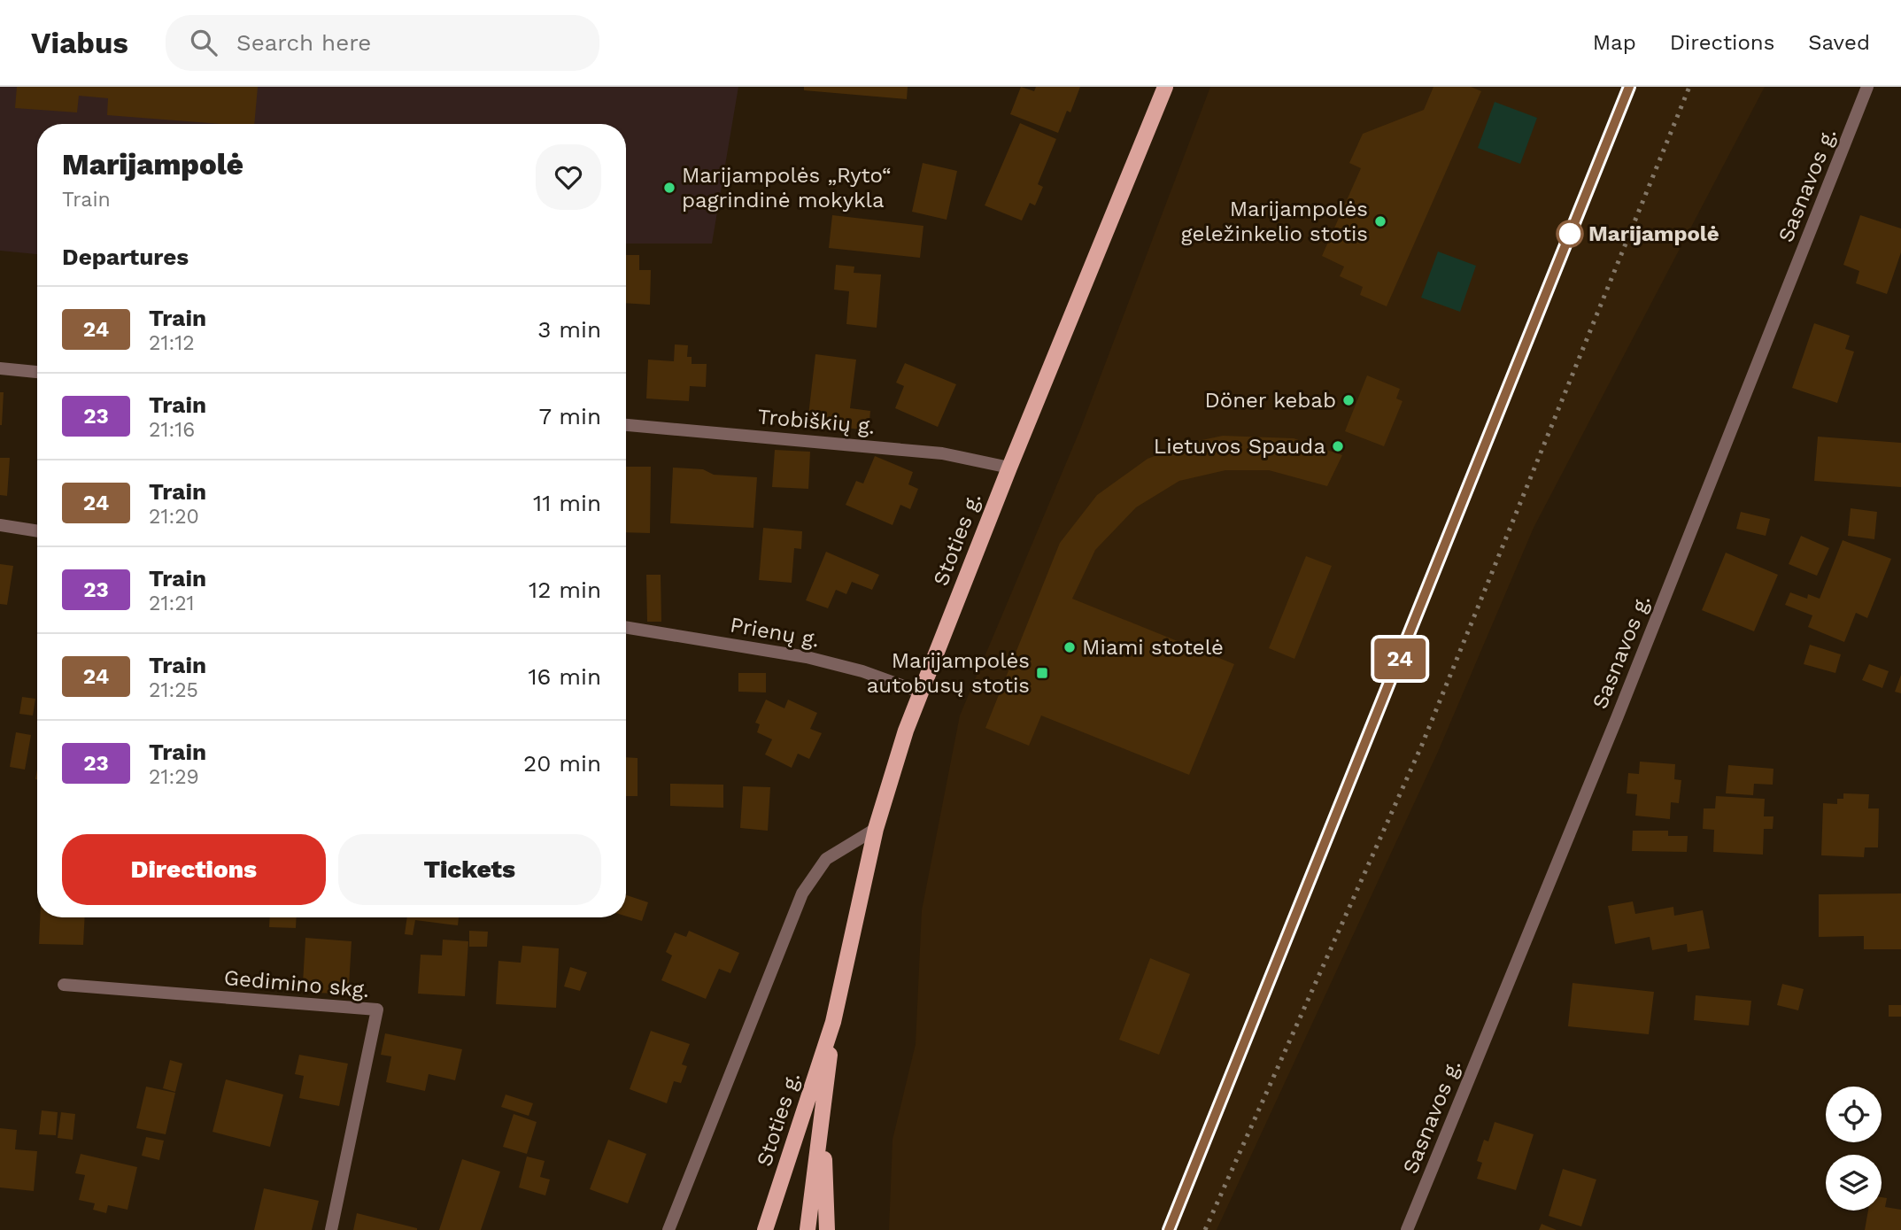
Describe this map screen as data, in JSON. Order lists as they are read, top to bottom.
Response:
{
  "streets": {
    "main road": ["Stoties g."],
    "street": [
      "Sasnavos g.",
      "Trobiškių g.",
      "Prienų g.",
      "Gedimino skg."
    ]
  },
  "crossings": [
    ["Trobiškių g.", "Stoties g."],
    ["Stoties g.", "Prienų g."]
  ],
  "places": {
    "other": [
      "Marijampolės „Ryto“ pagrindinė mokykla",
      "Marijampolės geležinkelio stotis",
      "Marijampolė",
      "Döner kebab",
      "Lietuvos Spauda",
      "Miami stotelė"
    ],
    "transit": ["Marijampolės autobusų stotis"]
  },
  "page": {
    "header": "Viabus",
    "search": "Search here",
    "nav": ["Map", "Directions", "Saved"],
    "on_map": "24",
    "heading": [
      ["Marijampolė", "Train"],
      "Departures"
    ],
    "list": [
      {
        "mark": "24",
        "name": "Train",
        "note": "21:12",
        "value": "3 min"
      },
      {
        "mark": "23",
        "name": "Train",
        "note": "21:16",
        "value": "7 min"
      },
      {
        "mark": "24",
        "name": "Train",
        "note": "21:20",
        "value": "11 min"
      },
      {
        "mark": "23",
        "name": "Train",
        "note": "21:21",
        "value": "12 min"
      },
      {
        "mark": "24",
        "name": "Train",
        "note": "21:25",
        "value": "16 min"
      },
      {
        "mark": "23",
        "name": "Train",
        "note": "21:29",
        "value": "20 min"
      }
    ],
    "buttons": ["Directions", "Tickets"]
  }
}
